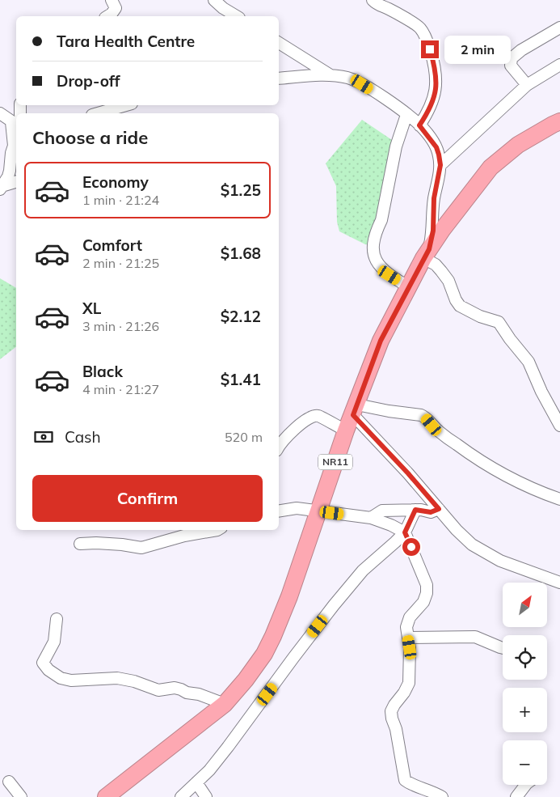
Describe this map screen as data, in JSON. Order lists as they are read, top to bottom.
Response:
{
  "streets": {
    "highway": ["NR11"]
  },
  "north": "top right",
  "page": {
    "banner": ["Tara Health Centre", "Drop-off"],
    "bubble": "2 min",
    "heading": "Choose a ride",
    "list": [
      {
        "name": "Economy",
        "note": "1 min · 21:24",
        "value": "$1.25"
      },
      {
        "name": "Comfort",
        "note": "2 min · 21:25",
        "value": "$1.68"
      },
      {
        "name": "XL",
        "note": "3 min · 21:26",
        "value": "$2.12"
      },
      {
        "name": "Black",
        "note": "4 min · 21:27",
        "value": "$1.41"
      }
    ],
    "pay": ["Cash", "520 m"],
    "buttons": "Confirm",
    "map_buttons": ["+", "−"]
  }
}
